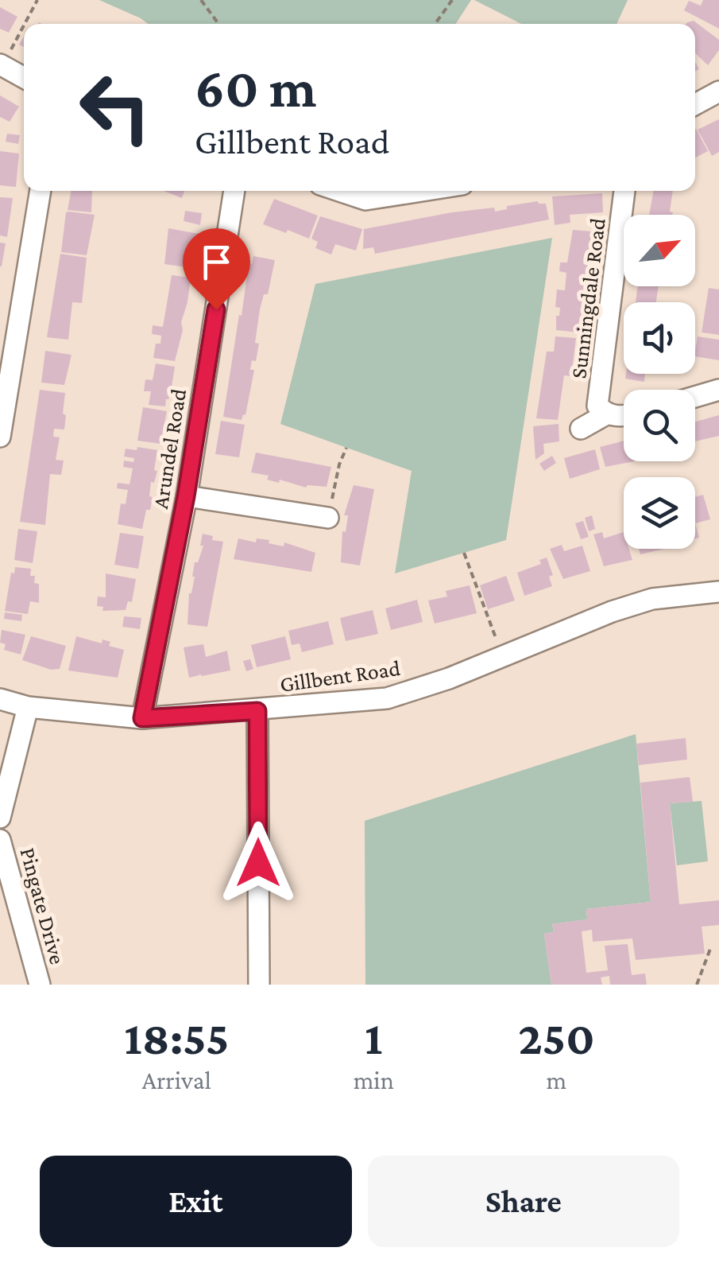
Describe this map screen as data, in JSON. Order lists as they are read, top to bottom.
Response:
{
  "streets": {
    "street": [
      "Sunningdale Road",
      "Arundel Road",
      "Gillbent Road",
      "Pingate Drive"
    ]
  },
  "crossings": [
    ["Arundel Road", "Gillbent Road"]
  ],
  "north": "top right",
  "page": {
    "turn": ["60 m", "Gillbent Road"],
    "eta": [
      "18:55",
      "Arrival",
      "1",
      "min",
      "250",
      "m"
    ],
    "buttons": ["Exit", "Share"]
  }
}
